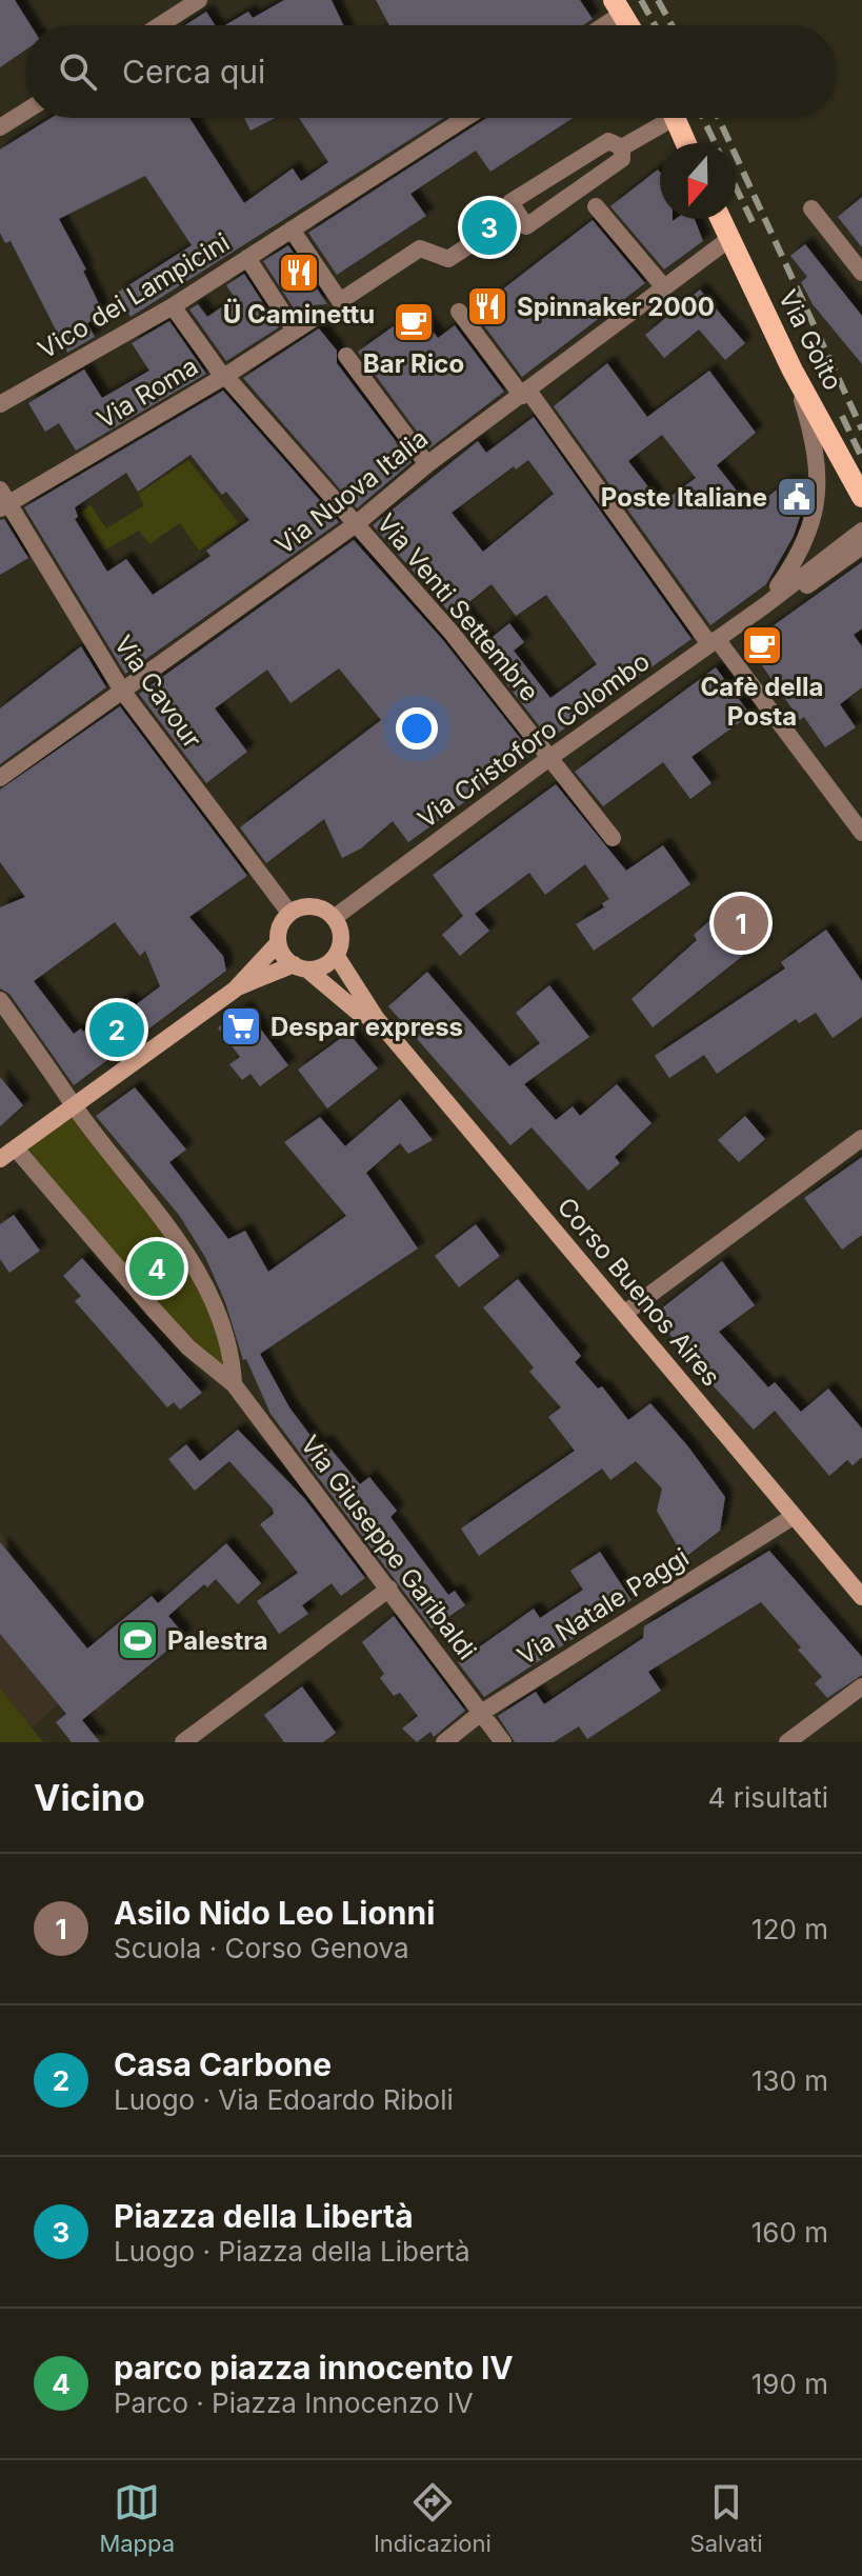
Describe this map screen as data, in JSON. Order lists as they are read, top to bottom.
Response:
{
  "streets": {
    "main road": ["Via Goito"],
    "street": [
      "Vico dei Lampicini",
      "Via Roma",
      "Via Nuova Italia",
      "Via Venti Settembre",
      "Via Cavour",
      "Via Cristoforo Colombo",
      "Corso Buenos Aires",
      "Via Giuseppe Garibaldi",
      "Via Natale Paggi"
    ]
  },
  "crossings": [
    ["Vico dei Lampicini", "Via Venti Settembre"],
    ["Via Goito", "Via Nuova Italia"],
    ["Via Goito", "Via Cristoforo Colombo"],
    ["Via Roma", "Via Venti Settembre"],
    ["Via Roma", "Via Cavour"],
    ["Via Nuova Italia", "Via Venti Settembre"],
    ["Via Nuova Italia", "Via Cavour"],
    ["Via Venti Settembre", "Via Cristoforo Colombo"],
    ["Via Cavour", "Via Cristoforo Colombo"],
    ["Via Cavour", "Corso Buenos Aires"],
    ["Via Cristoforo Colombo", "Corso Buenos Aires"],
    ["Corso Buenos Aires", "Via Natale Paggi"],
    ["Via Giuseppe Garibaldi", "Via Natale Paggi"]
  ],
  "places": {
    "restaurant": ["Ü Caminettu", "Spinnaker 2000"],
    "cafe": ["Bar Rico", "Cafè della Posta"],
    "public building": ["Poste Italiane"],
    "supermarket": ["Despar express"],
    "sports": ["Palestra"]
  },
  "north": "bottom",
  "page": {
    "search": "Cerca qui",
    "pins": [
      "3",
      "1",
      "2",
      "4"
    ],
    "heading": ["Vicino", "4 risultati"],
    "list": [
      {
        "mark": "1",
        "name": "Asilo Nido Leo Lionni",
        "note": "Scuola · Corso Genova",
        "value": "120 m"
      },
      {
        "mark": "2",
        "name": "Casa Carbone",
        "note": "Luogo · Via Edoardo Riboli",
        "value": "130 m"
      },
      {
        "mark": "3",
        "name": "Piazza della Libertà",
        "note": "Luogo · Piazza della Libertà",
        "value": "160 m"
      },
      {
        "mark": "4",
        "name": "parco piazza innocento IV",
        "note": "Parco · Piazza Innocenzo IV",
        "value": "190 m"
      }
    ],
    "nav": ["Mappa", "Indicazioni", "Salvati"]
  }
}
